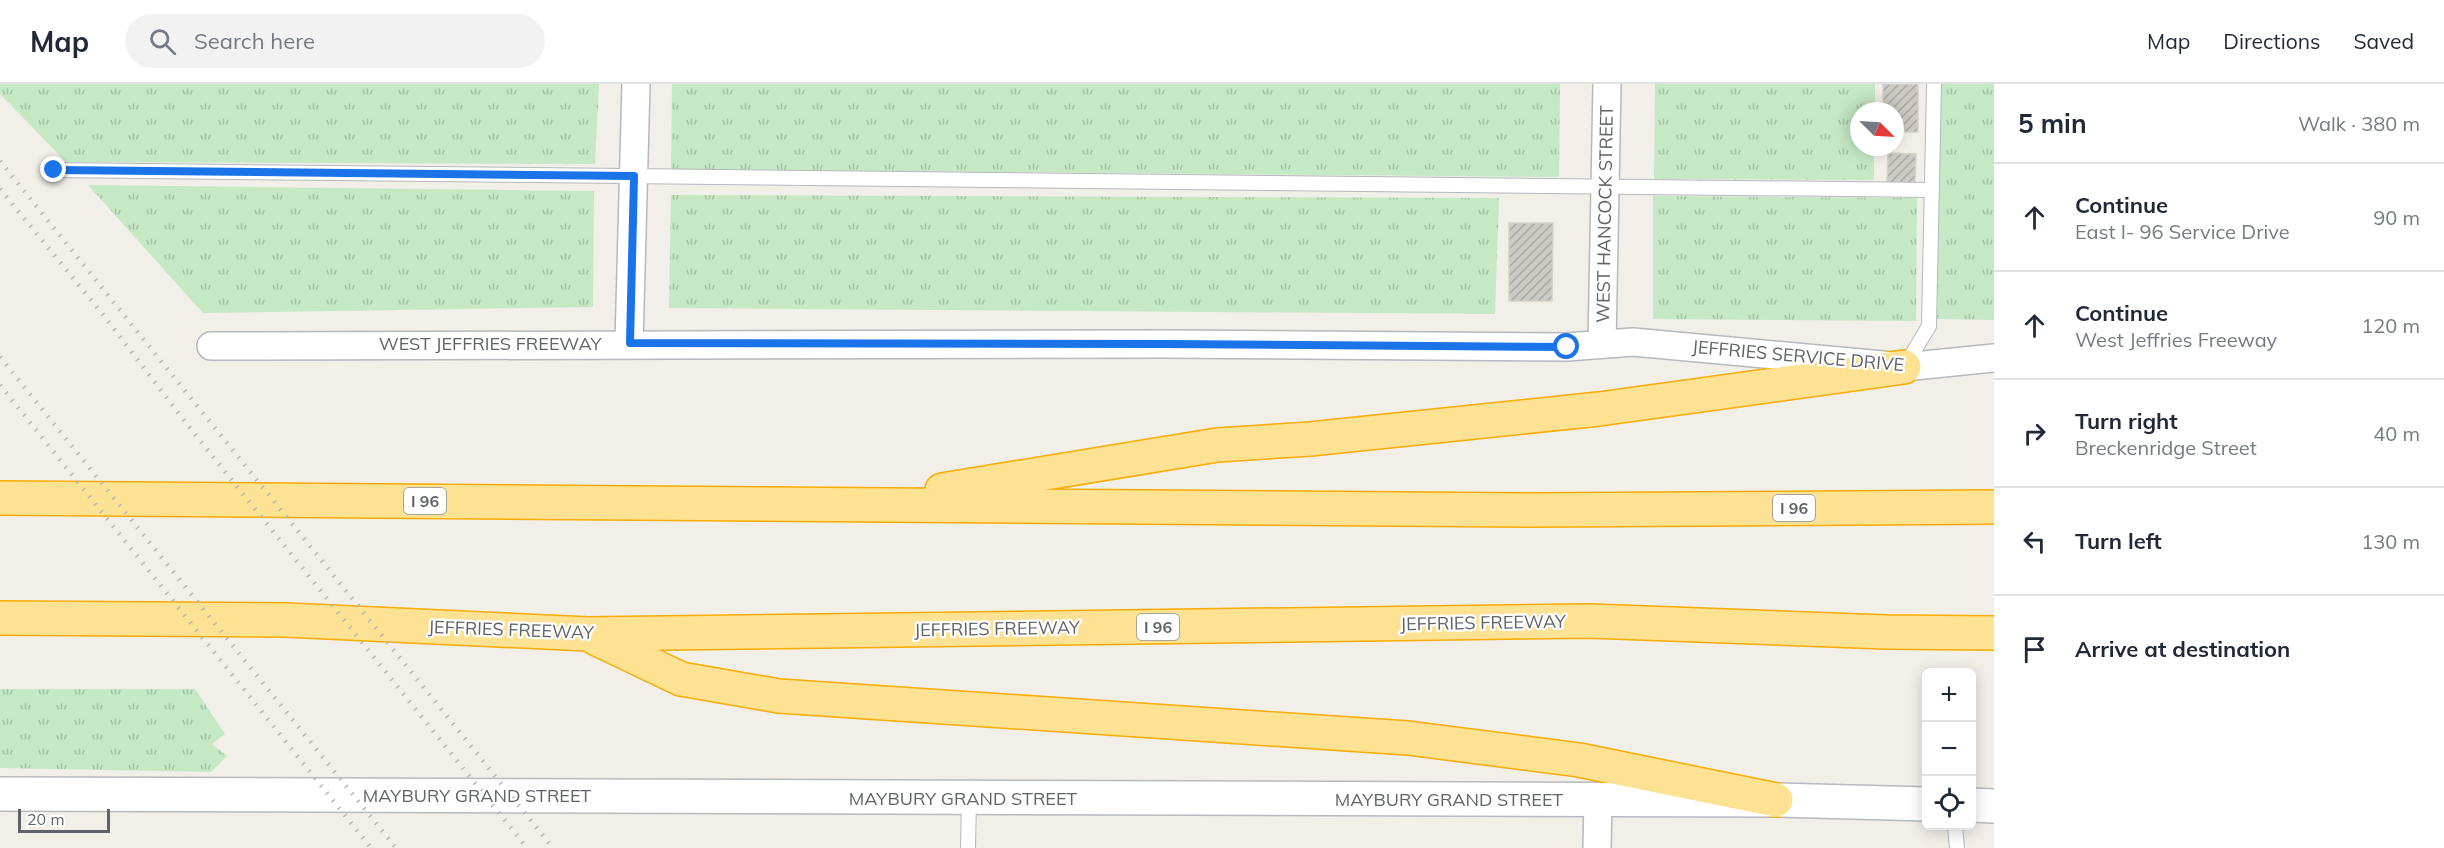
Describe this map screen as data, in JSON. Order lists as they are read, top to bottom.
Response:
{
  "streets": {
    "highway": ["I 96", "JEFFRIES FREEWAY"],
    "street": [
      "WEST HANCOCK STREET",
      "WEST JEFFRIES FREEWAY",
      "JEFFRIES SERVICE DRIVE",
      "MAYBURY GRAND STREET"
    ]
  },
  "crossings": [
    ["WEST HANCOCK STREET", "JEFFRIES SERVICE DRIVE"],
    ["WEST JEFFRIES FREEWAY", "JEFFRIES SERVICE DRIVE"]
  ],
  "scale_bar": "20 m",
  "north": "bottom right",
  "page": {
    "header": "Map",
    "search": "Search here",
    "nav": ["Map", "Directions", "Saved"],
    "heading": ["5 min", "Walk · 380 m"],
    "list": [
      ["Continue", "East I- 96 Service Drive", "90 m"],
      ["Continue", "West Jeffries Freeway", "120 m"],
      ["Turn right", "Breckenridge Street", "40 m"],
      ["Turn left", "130 m"],
      "Arrive at destination"
    ],
    "map_buttons": ["+", "−"],
    "scale": "20 m"
  }
}
